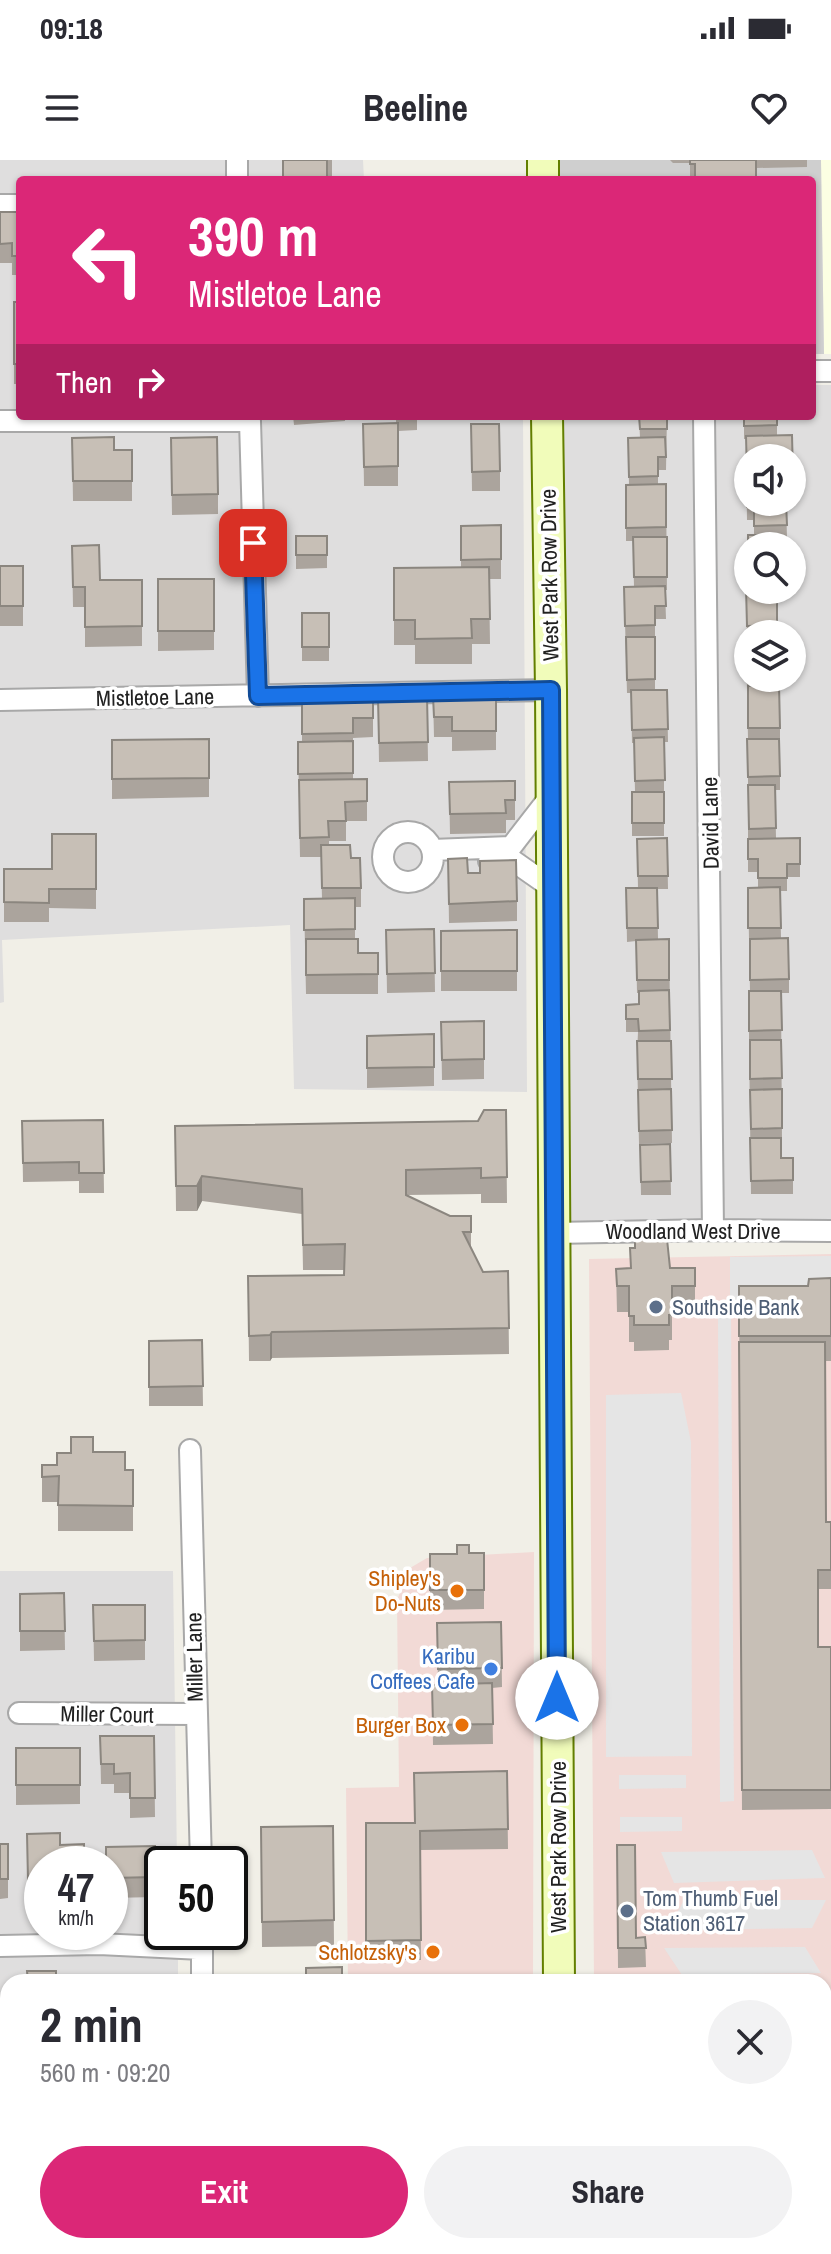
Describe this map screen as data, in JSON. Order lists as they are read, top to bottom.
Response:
{
  "streets": {
    "main road": ["West Park Row Drive"],
    "street": [
      "Mistletoe Lane",
      "David Lane",
      "Woodland West Drive",
      "Miller Lane",
      "Miller Court"
    ]
  },
  "crossings": [
    ["West Park Row Drive", "Mistletoe Lane"],
    ["West Park Row Drive", "Woodland West Drive"],
    ["David Lane", "Woodland West Drive"],
    ["Miller Lane", "Miller Court"]
  ],
  "places": [
    "Southside Bank",
    "Shipley's Do-Nuts",
    "Karibu Coffees Cafe",
    "Burger Box",
    "Tom Thumb Fuel Station 3617",
    "Schlotzsky's"
  ],
  "page": {
    "status": "09:18",
    "header": "Beeline",
    "turn": ["390 m", "Mistletoe Lane"],
    "then": "Then",
    "speed": "47 km/h",
    "limit": "50",
    "heading": ["2 min", "560 m · 09:20"],
    "buttons": ["Exit", "Share"]
  }
}
